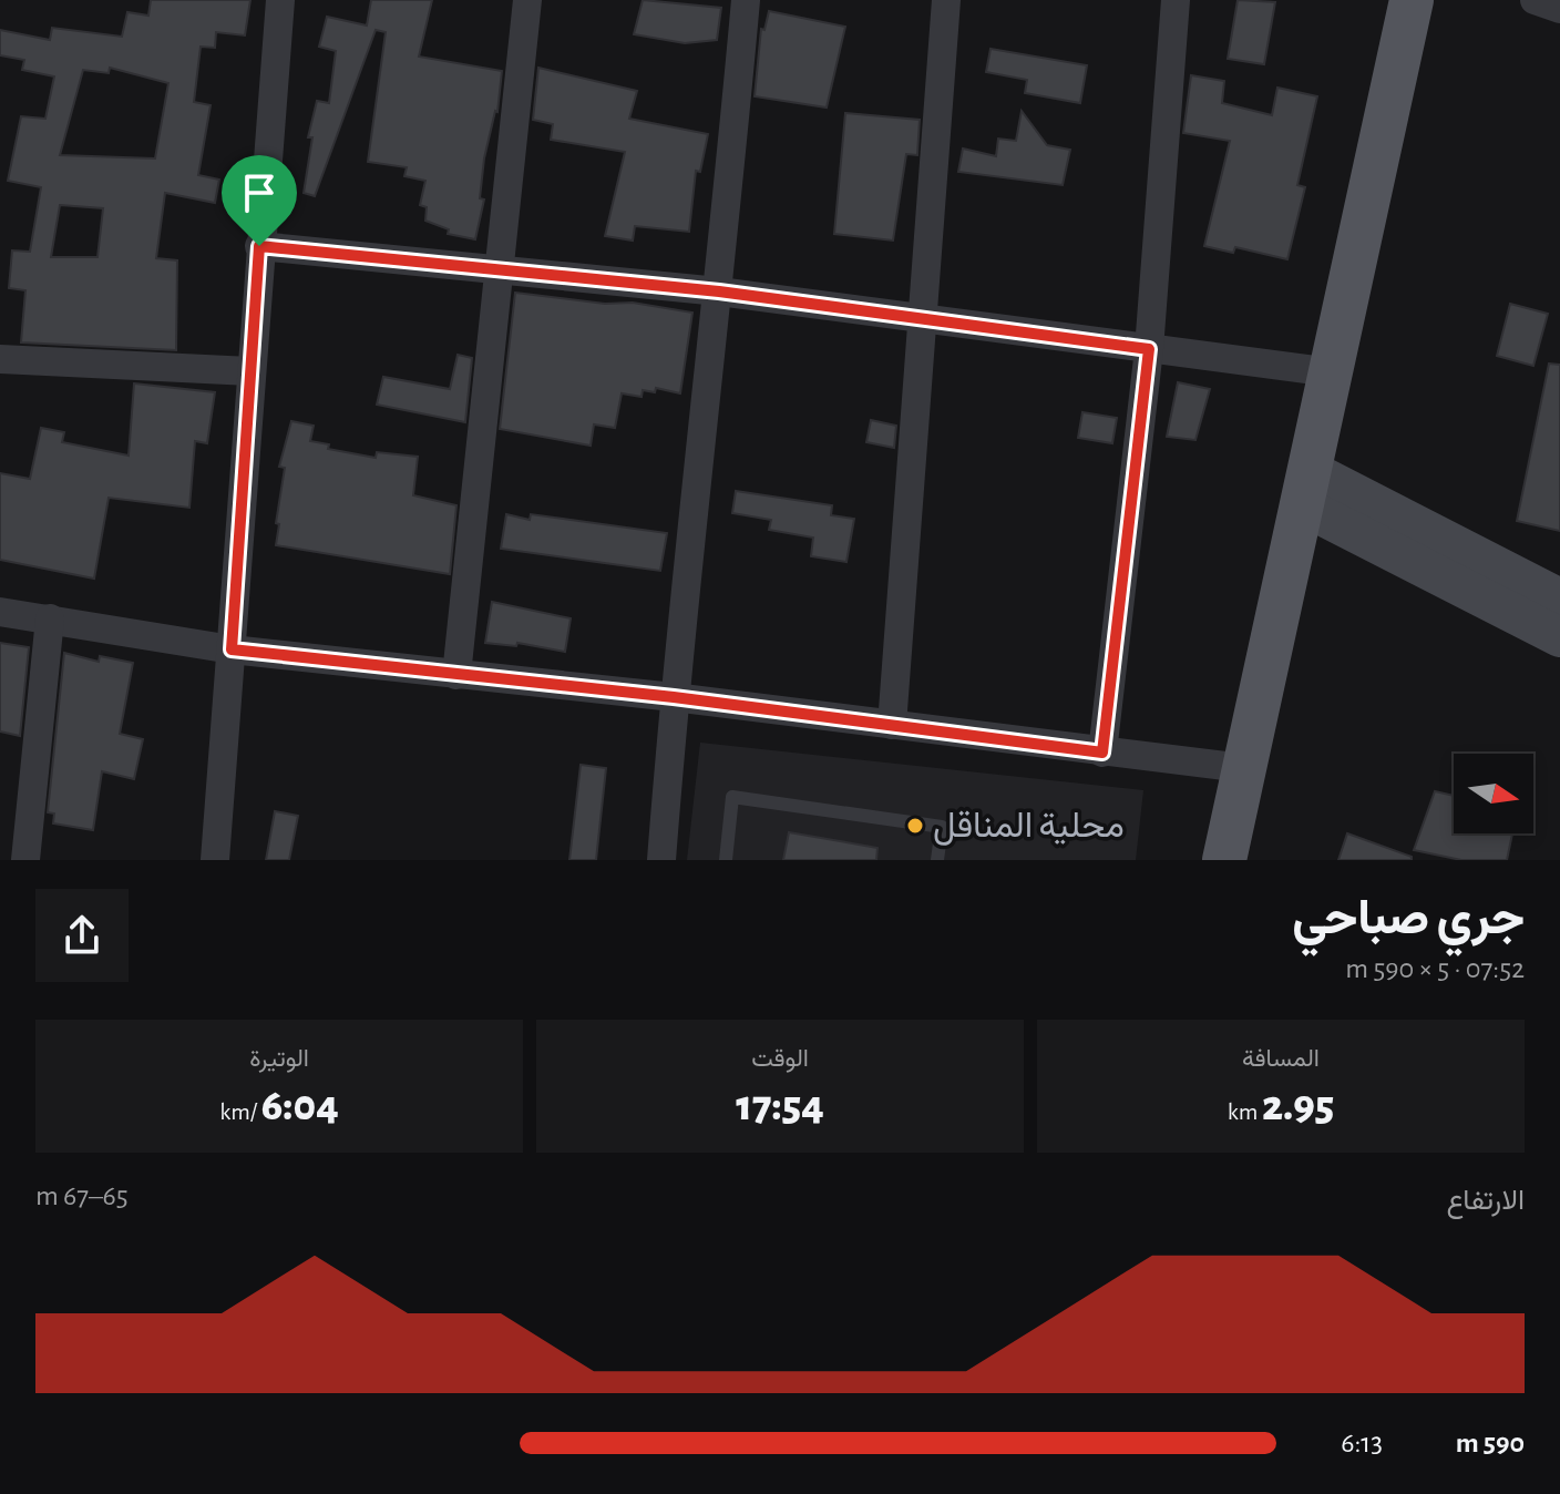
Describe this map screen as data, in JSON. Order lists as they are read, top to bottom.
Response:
{
  "places": ["محلية المناقل"],
  "north": "right",
  "page": {
    "heading": ["جري صباحي", "07:52 · 5 × 590 m"],
    "stats": [
      ["المسافة", "2.95 km"],
      ["الوقت", "17:54"],
      ["الوتيرة", "6:04 /km"]
    ],
    "chart": ["الارتفاع", "65–67 m"],
    "list": [
      {
        "name": "590 m",
        "note": "6:13"
      }
    ]
  }
}
